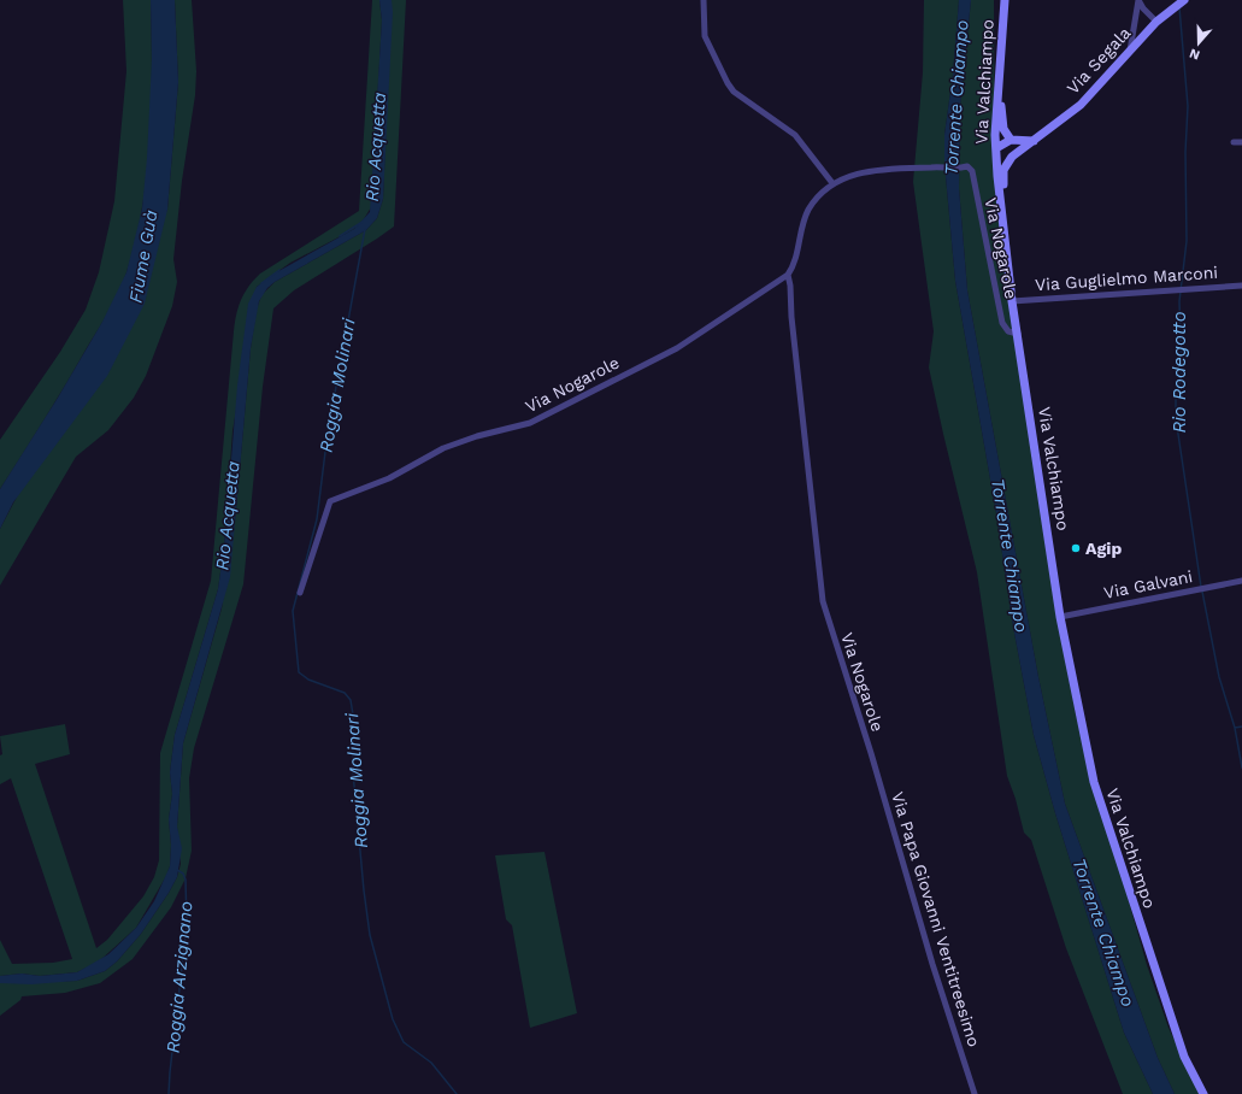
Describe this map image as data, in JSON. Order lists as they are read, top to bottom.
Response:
{
  "streets": {
    "main road": ["Via Segala", "Via Valchiampo"],
    "street": [
      "Via Nogarole",
      "Via Guglielmo Marconi",
      "Via Galvani",
      "Via Papa Giovanni Ventitreesimo"
    ]
  },
  "crossings": [
    ["Via Segala", "Via Valchiampo"],
    ["Via Valchiampo", "Via Nogarole"],
    ["Via Valchiampo", "Via Guglielmo Marconi"],
    ["Via Valchiampo", "Via Galvani"],
    ["Via Nogarole", "Via Papa Giovanni Ventitreesimo"]
  ],
  "water": [
    "Torrente Chiampo",
    "Rio Acquetta",
    "Fiume Guà",
    "Rio Rodegotto",
    "Roggia Molinari",
    "Roggia Arzignano"
  ],
  "places": ["Agip"],
  "north": "bottom"
}
